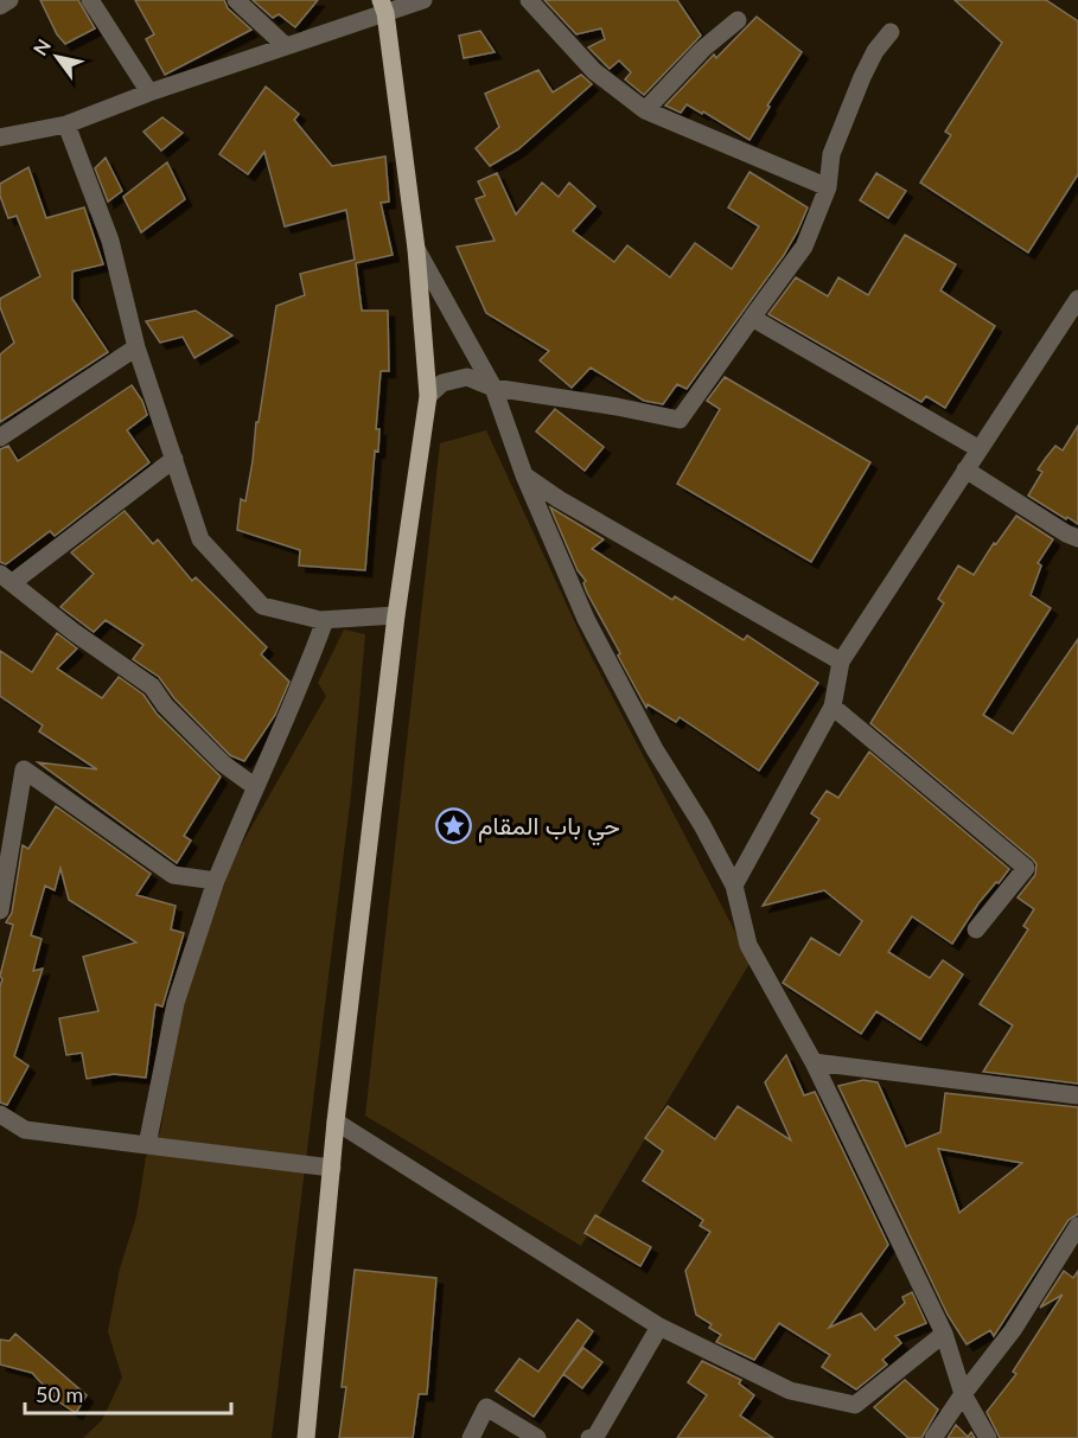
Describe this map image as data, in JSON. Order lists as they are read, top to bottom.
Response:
{
  "places": {
    "place": ["حي باب المقام"]
  },
  "scale_bar": "50 m",
  "north": "top left"
}
